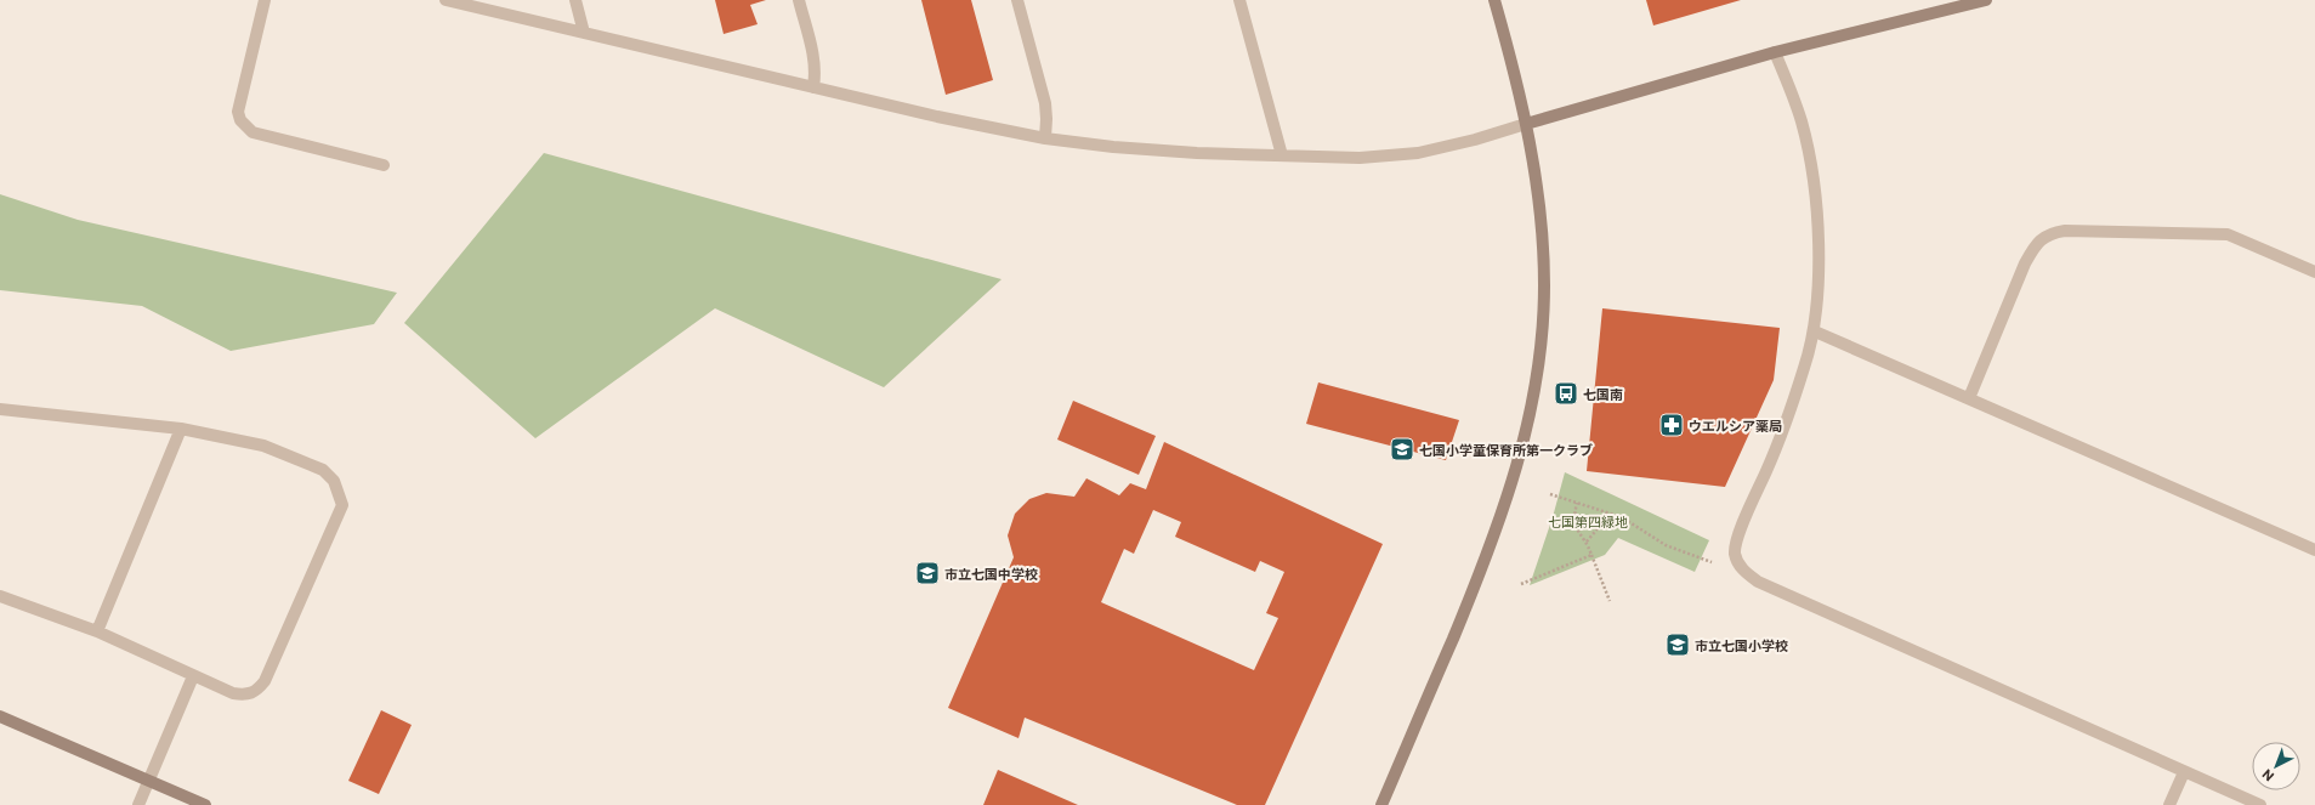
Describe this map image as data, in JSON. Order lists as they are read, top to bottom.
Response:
{
  "parks": ["七国第四緑地"],
  "places": {
    "bus stop": ["七国南"],
    "pharmacy": ["ウエルシア薬局"],
    "school or university": ["七国小学童保育所第一クラブ", "市立七国中学校", "市立七国小学校"]
  },
  "north": "bottom left"
}
